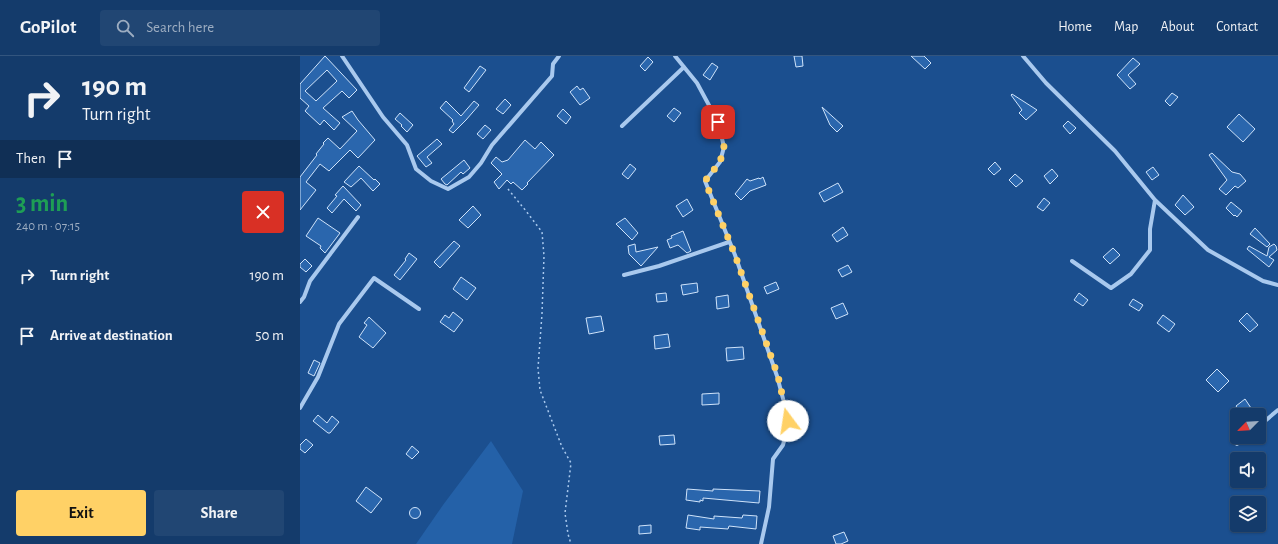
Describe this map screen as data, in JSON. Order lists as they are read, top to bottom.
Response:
{
  "north": "bottom left",
  "page": {
    "header": "GoPilot",
    "search": "Search here",
    "nav": [
      "Home",
      "Map",
      "About",
      "Contact"
    ],
    "turn": ["190 m", "Turn right"],
    "then": "Then",
    "heading": ["3 min", "240 m · 07:15"],
    "list": [
      {
        "name": "Turn right",
        "value": "190 m"
      },
      {
        "name": "Arrive at destination",
        "value": "50 m"
      }
    ],
    "buttons": ["Exit", "Share"]
  }
}
